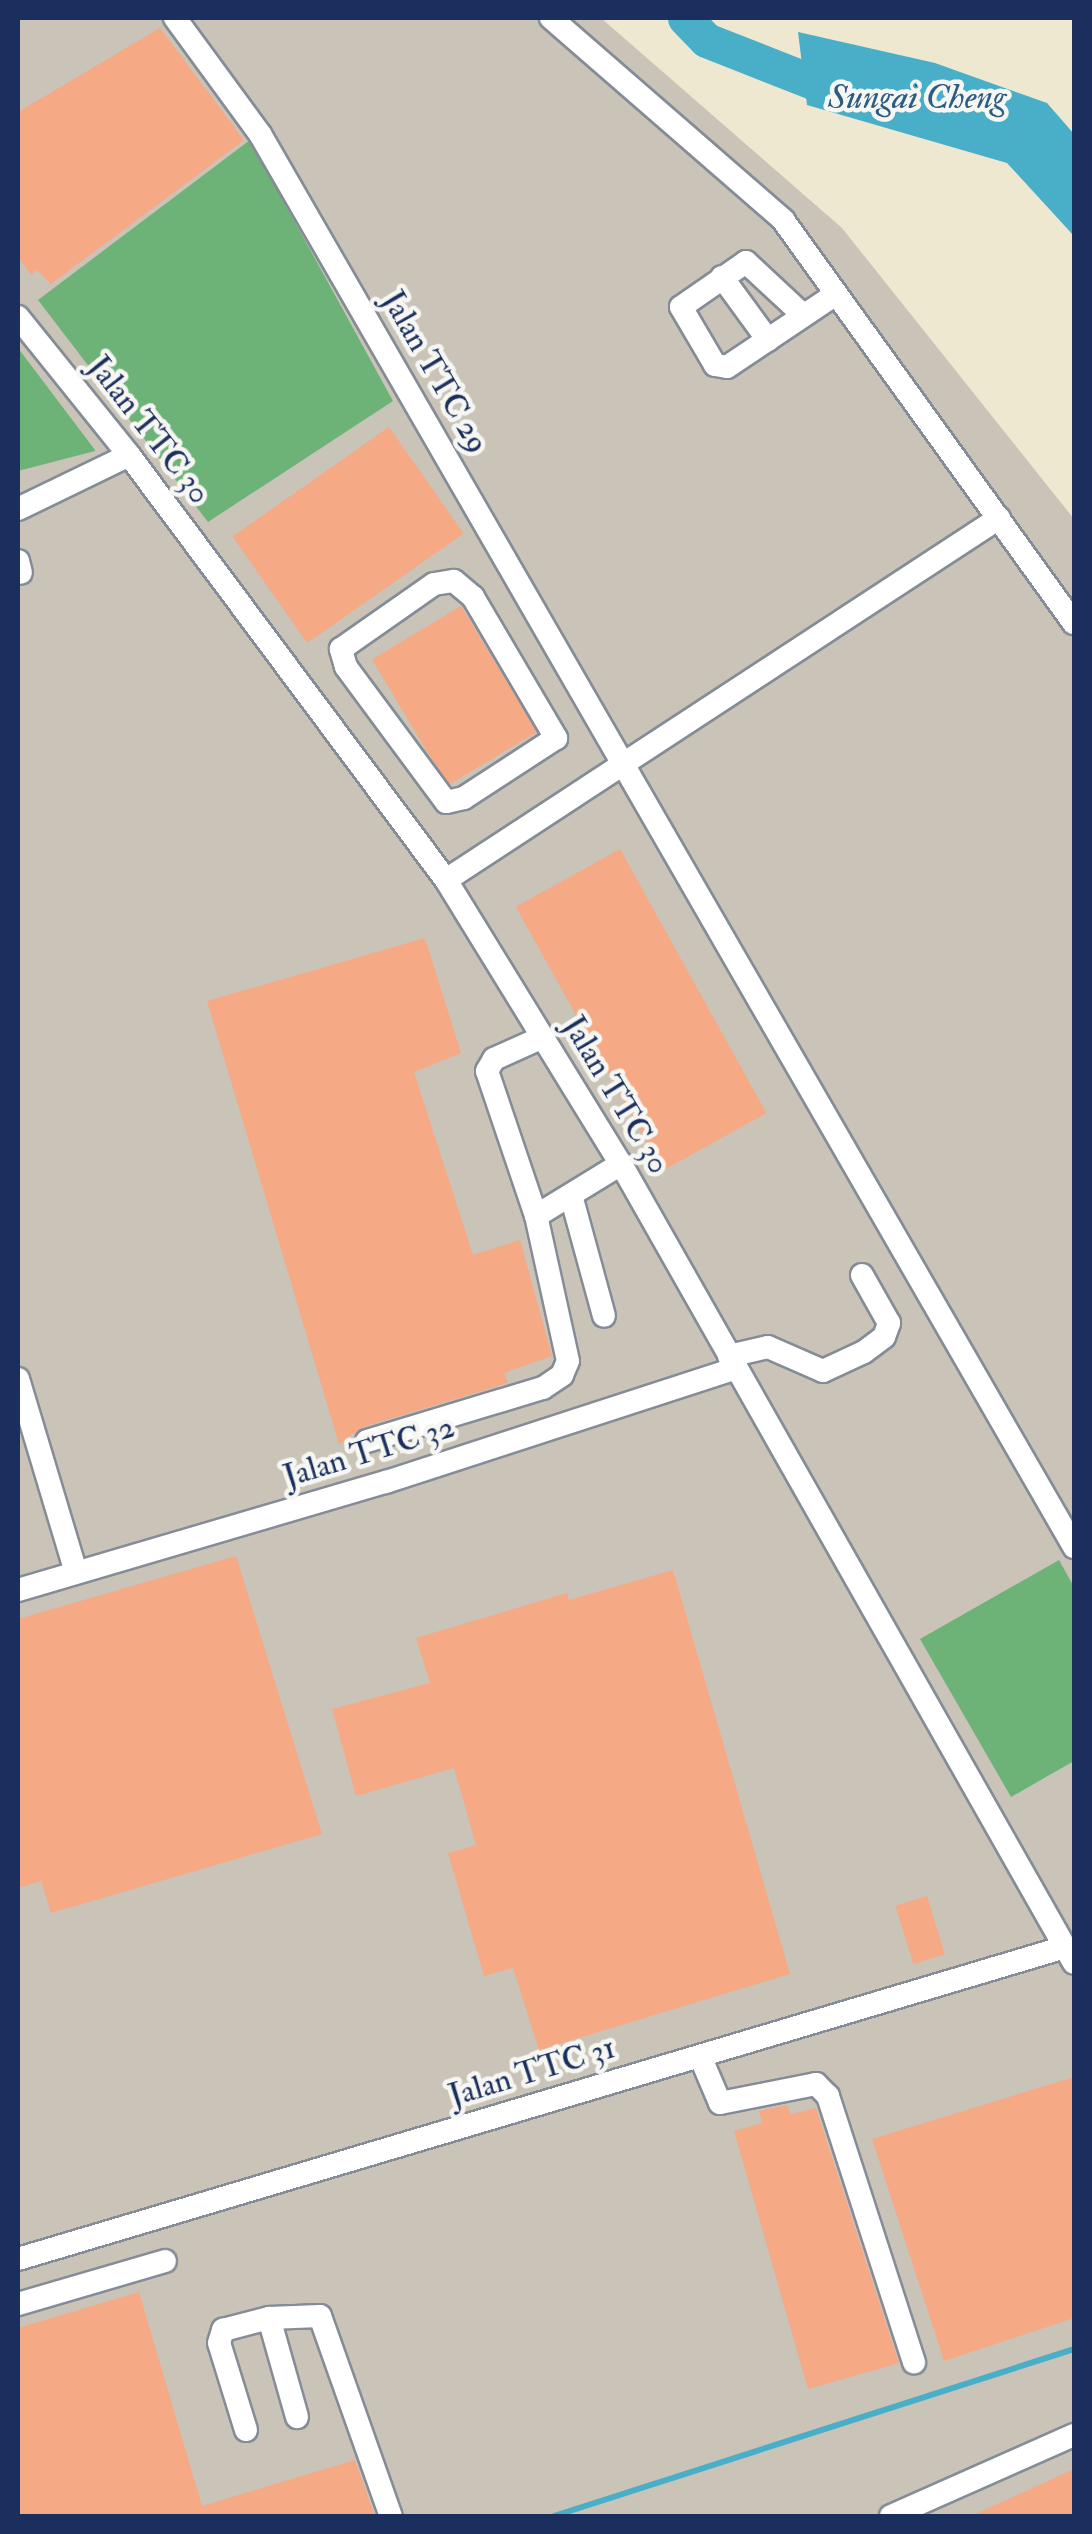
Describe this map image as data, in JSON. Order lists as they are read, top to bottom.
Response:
{
  "streets": {
    "street": [
      "Jalan TTC 29",
      "Jalan TTC 30",
      "Jalan TTC 32",
      "Jalan TTC 31"
    ]
  },
  "crossings": [
    ["Jalan TTC 30", "Jalan TTC 32"],
    ["Jalan TTC 30", "Jalan TTC 31"]
  ],
  "water": ["Sungai Cheng"]
}
